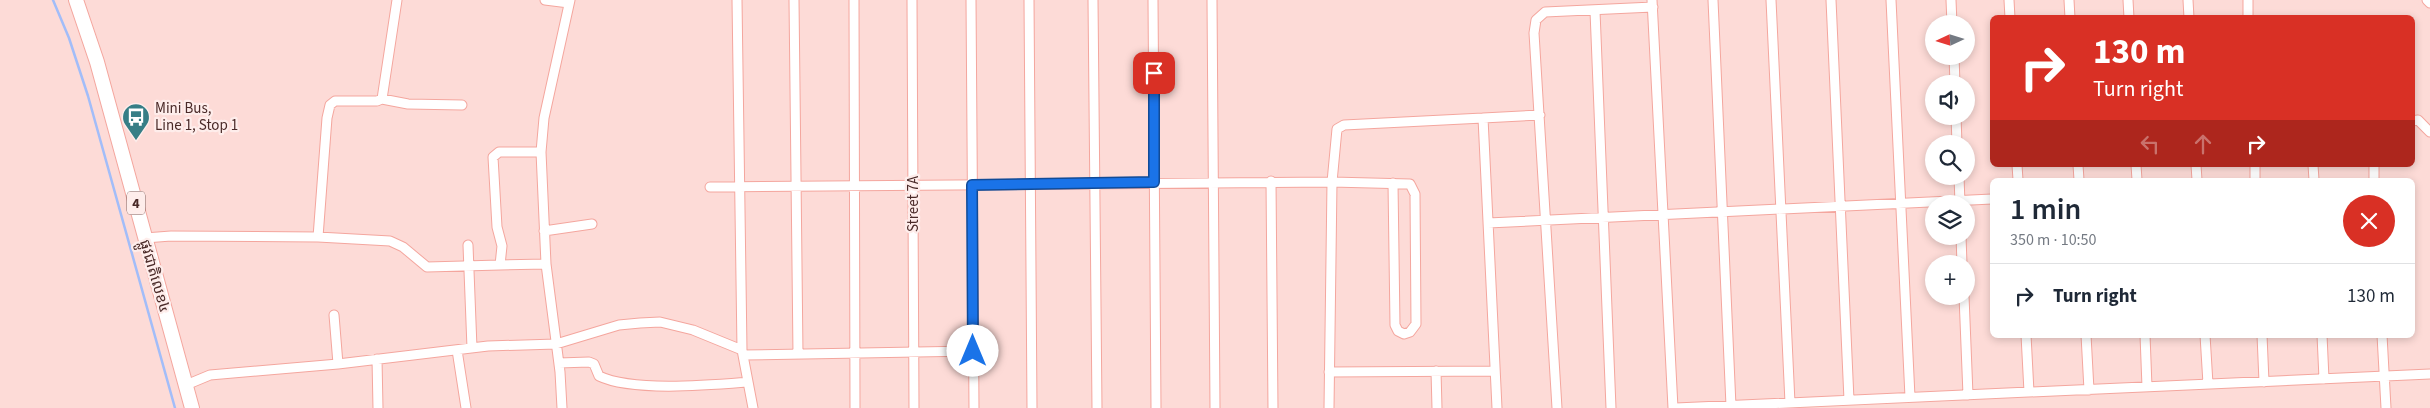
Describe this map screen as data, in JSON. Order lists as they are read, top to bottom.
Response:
{
  "streets": {
    "highway": ["4", "ផ្លូវជាតិលេខ៤"],
    "street": ["Street 7A"]
  },
  "places": {
    "bus stop": ["Mini Bus, Line 1, Stop 1"]
  },
  "north": "left",
  "page": {
    "map_buttons": "+",
    "turn": ["130 m", "Turn right"],
    "heading": ["1 min", "350 m · 10:50"],
    "list": [
      {
        "name": "Turn right",
        "value": "130 m"
      }
    ]
  }
}
